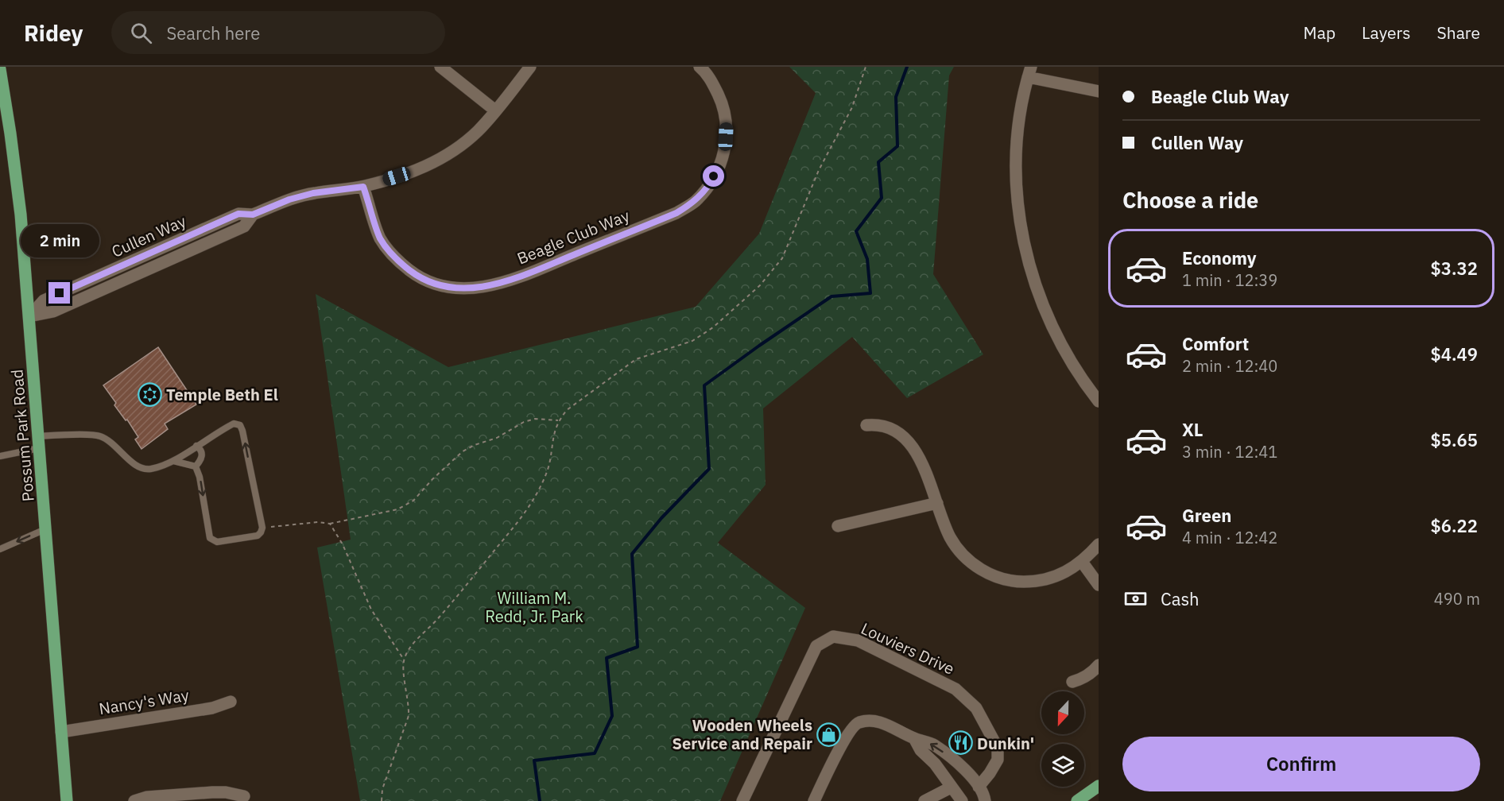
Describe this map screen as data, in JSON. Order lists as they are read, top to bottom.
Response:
{
  "streets": {
    "main road": ["Possum Park Road"],
    "street": [
      "Cullen Way",
      "Beagle Club Way",
      "Louviers Drive",
      "Nancy's Way"
    ]
  },
  "crossings": [
    ["Cullen Way", "Beagle Club Way"],
    ["Cullen Way", "Possum Park Road"],
    ["Possum Park Road", "Nancy's Way"]
  ],
  "parks": ["William M. Redd, Jr. Park"],
  "places": {
    "synagogue": ["Temple Beth El"],
    "shop": ["Wooden Wheels Service and Repair"],
    "restaurant": ["Dunkin'"]
  },
  "north": "bottom",
  "page": {
    "header": "Ridey",
    "search": "Search here",
    "nav": ["Map", "Layers", "Share"],
    "banner": ["Beagle Club Way", "Cullen Way"],
    "heading": "Choose a ride",
    "bubble": "2 min",
    "list": [
      {
        "name": "Economy",
        "note": "1 min · 12:39",
        "value": "$3.32"
      },
      {
        "name": "Comfort",
        "note": "2 min · 12:40",
        "value": "$4.49"
      },
      {
        "name": "XL",
        "note": "3 min · 12:41",
        "value": "$5.65"
      },
      {
        "name": "Green",
        "note": "4 min · 12:42",
        "value": "$6.22"
      }
    ],
    "pay": ["Cash", "490 m"],
    "buttons": "Confirm"
  }
}
